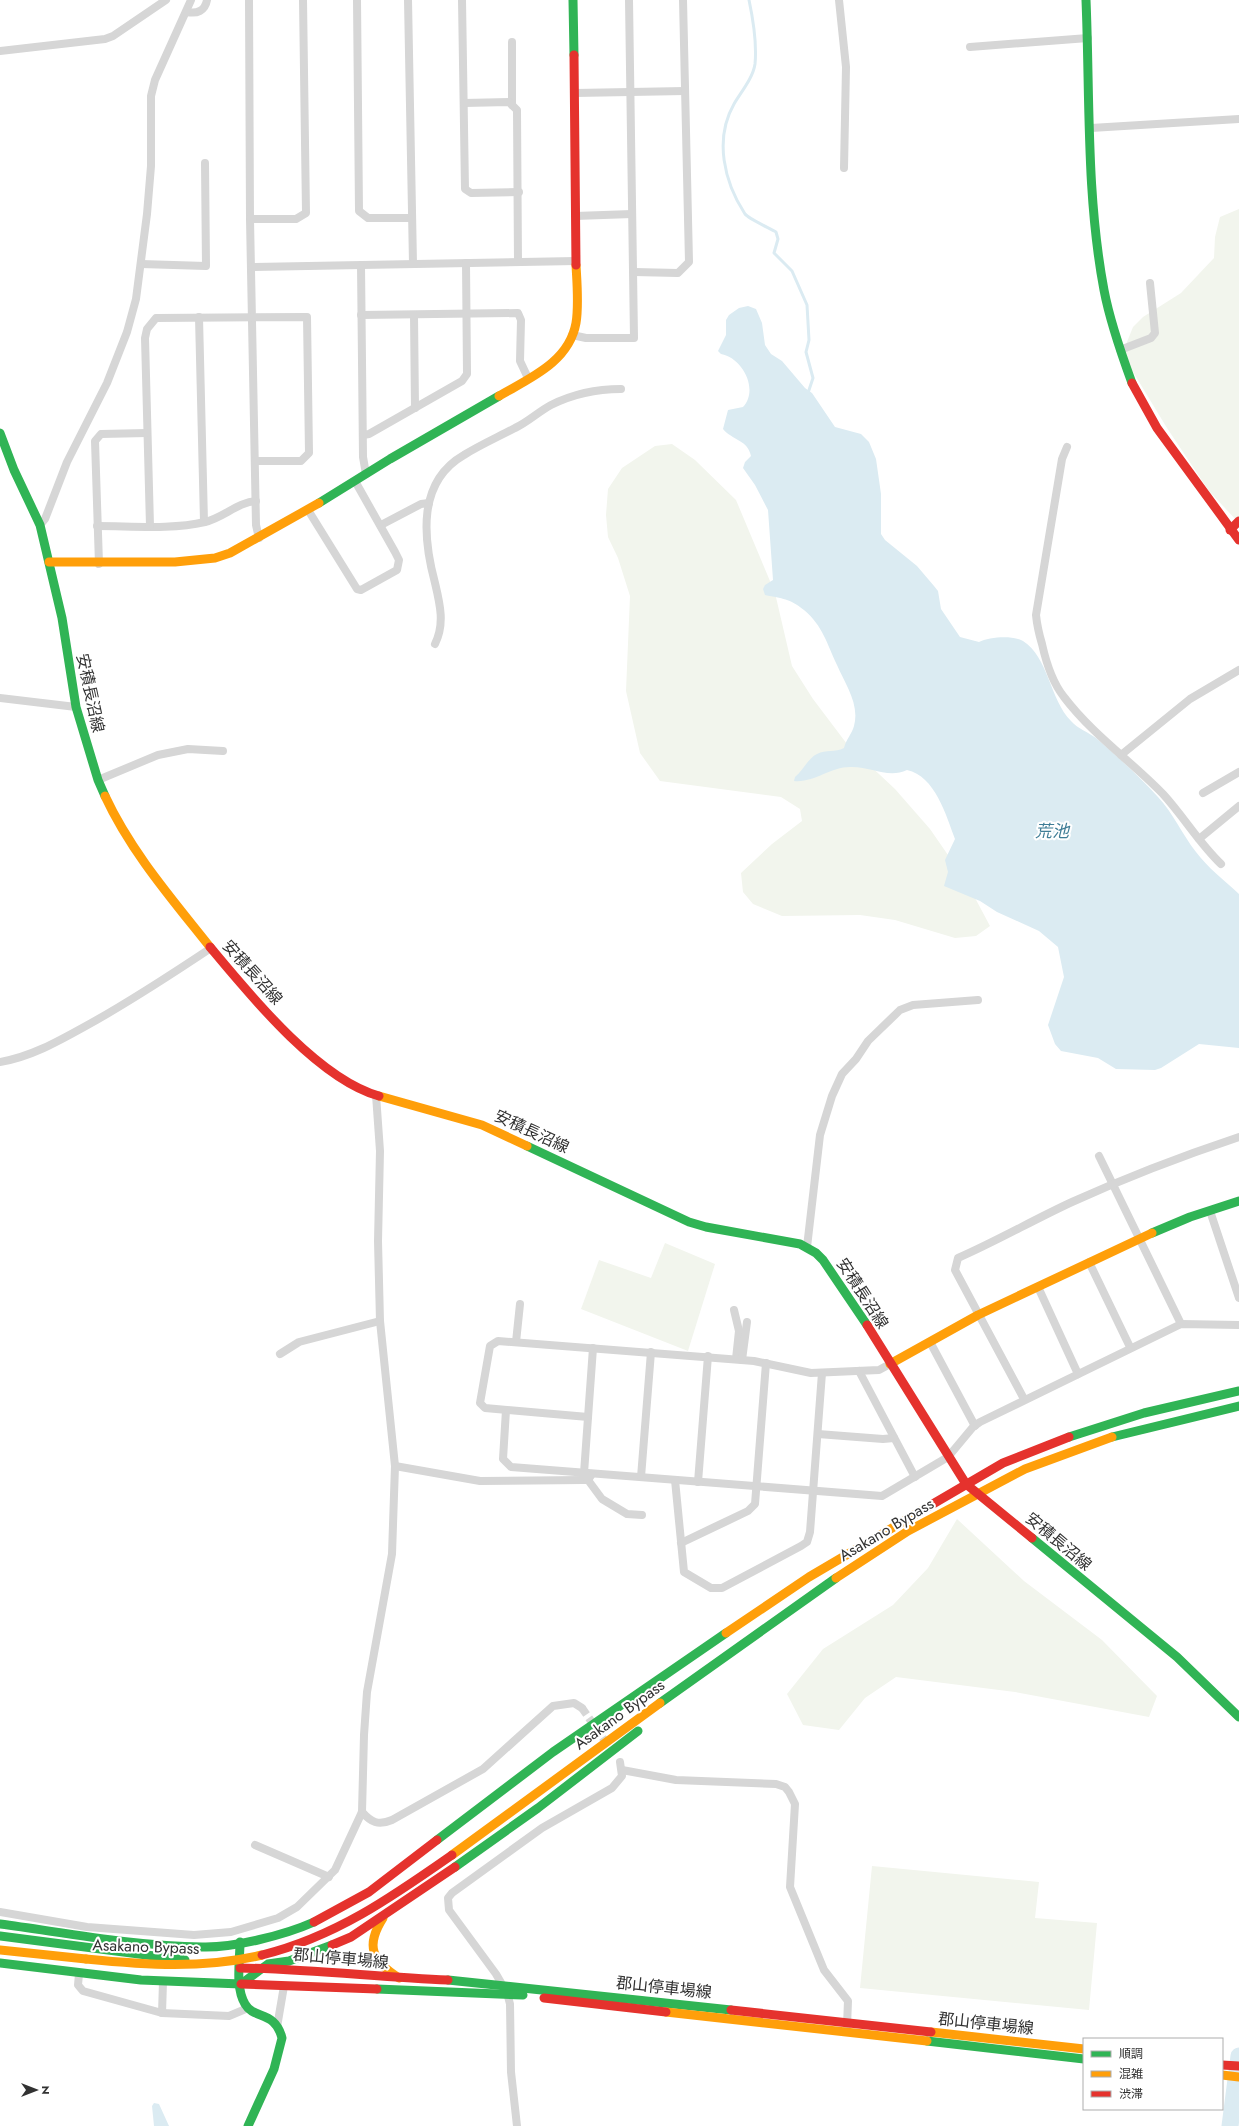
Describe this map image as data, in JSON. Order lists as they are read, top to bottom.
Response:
{
  "streets": {
    "main road": ["安積長沼線", "Asakano Bypass", "郡山停車場線"]
  },
  "crossings": [
    ["安積長沼線", "Asakano Bypass"]
  ],
  "water": ["荒池"],
  "legend": ["順調", "混雑", "渋滞"],
  "north": "right"
}
